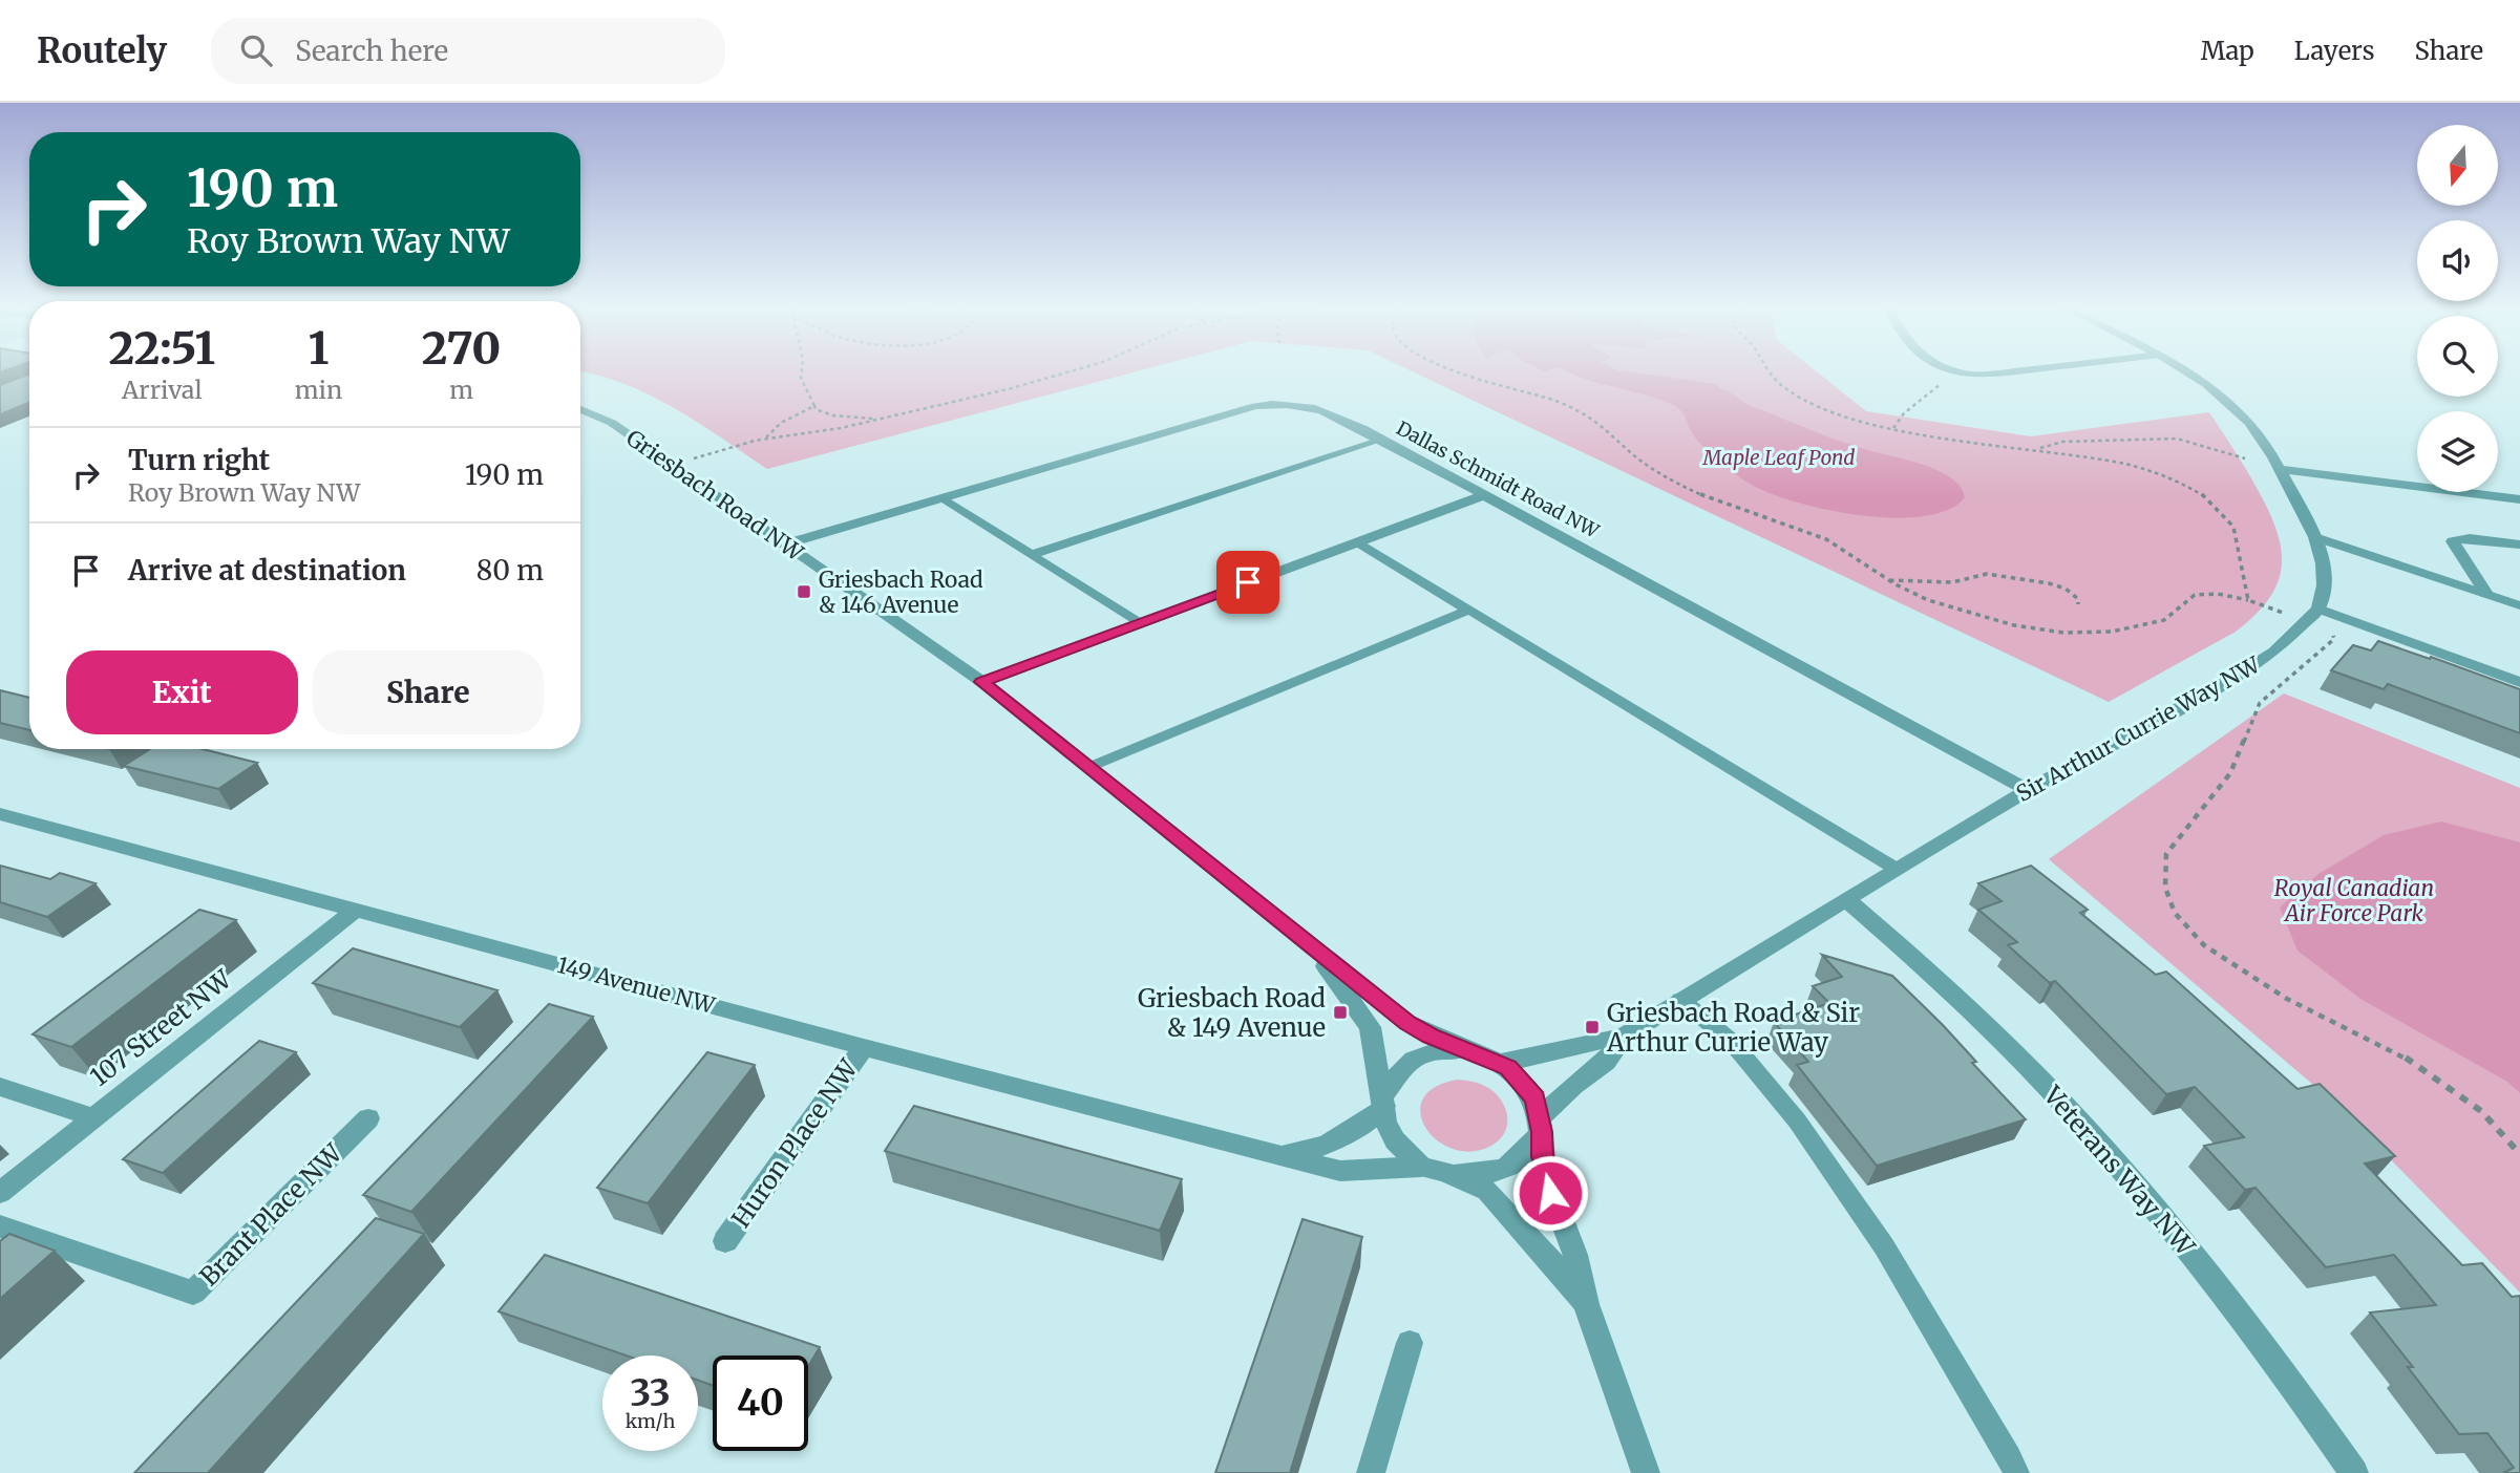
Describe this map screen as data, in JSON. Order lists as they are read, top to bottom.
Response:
{
  "streets": {
    "street": [
      "Dallas Schmidt Road NW",
      "Griesbach Road NW",
      "Sir Arthur Currie Way NW",
      "149 Avenue NW",
      "107 Street NW",
      "Huron Place NW",
      "Veterans Way NW",
      "Brant Place NW"
    ]
  },
  "crossings": [
    ["Dallas Schmidt Road NW", "Griesbach Road NW"],
    ["Dallas Schmidt Road NW", "Sir Arthur Currie Way NW"],
    ["Griesbach Road NW", "Sir Arthur Currie Way NW"],
    ["Griesbach Road NW", "149 Avenue NW"],
    ["Sir Arthur Currie Way NW", "149 Avenue NW"],
    ["Sir Arthur Currie Way NW", "Veterans Way NW"],
    ["149 Avenue NW", "107 Street NW"],
    ["149 Avenue NW", "Huron Place NW"]
  ],
  "water": ["Maple Leaf Pond"],
  "parks": ["Royal Canadian Air Force Park"],
  "places": {
    "transit": ["Griesbach Road & 146 Avenue", "Griesbach Road & 149 Avenue", "Griesbach Road & Sir Arthur Currie Way"]
  },
  "north": "bottom",
  "page": {
    "header": "Routely",
    "search": "Search here",
    "nav": ["Map", "Layers", "Share"],
    "turn": ["190 m", "Roy Brown Way NW"],
    "eta": [
      "22:51",
      "Arrival",
      "1",
      "min",
      "270",
      "m"
    ],
    "list": [
      {
        "name": "Turn right",
        "note": "Roy Brown Way NW",
        "value": "190 m"
      },
      {
        "name": "Arrive at destination",
        "value": "80 m"
      }
    ],
    "buttons": ["Exit", "Share"],
    "speed": "33 km/h",
    "limit": "40"
  }
}
